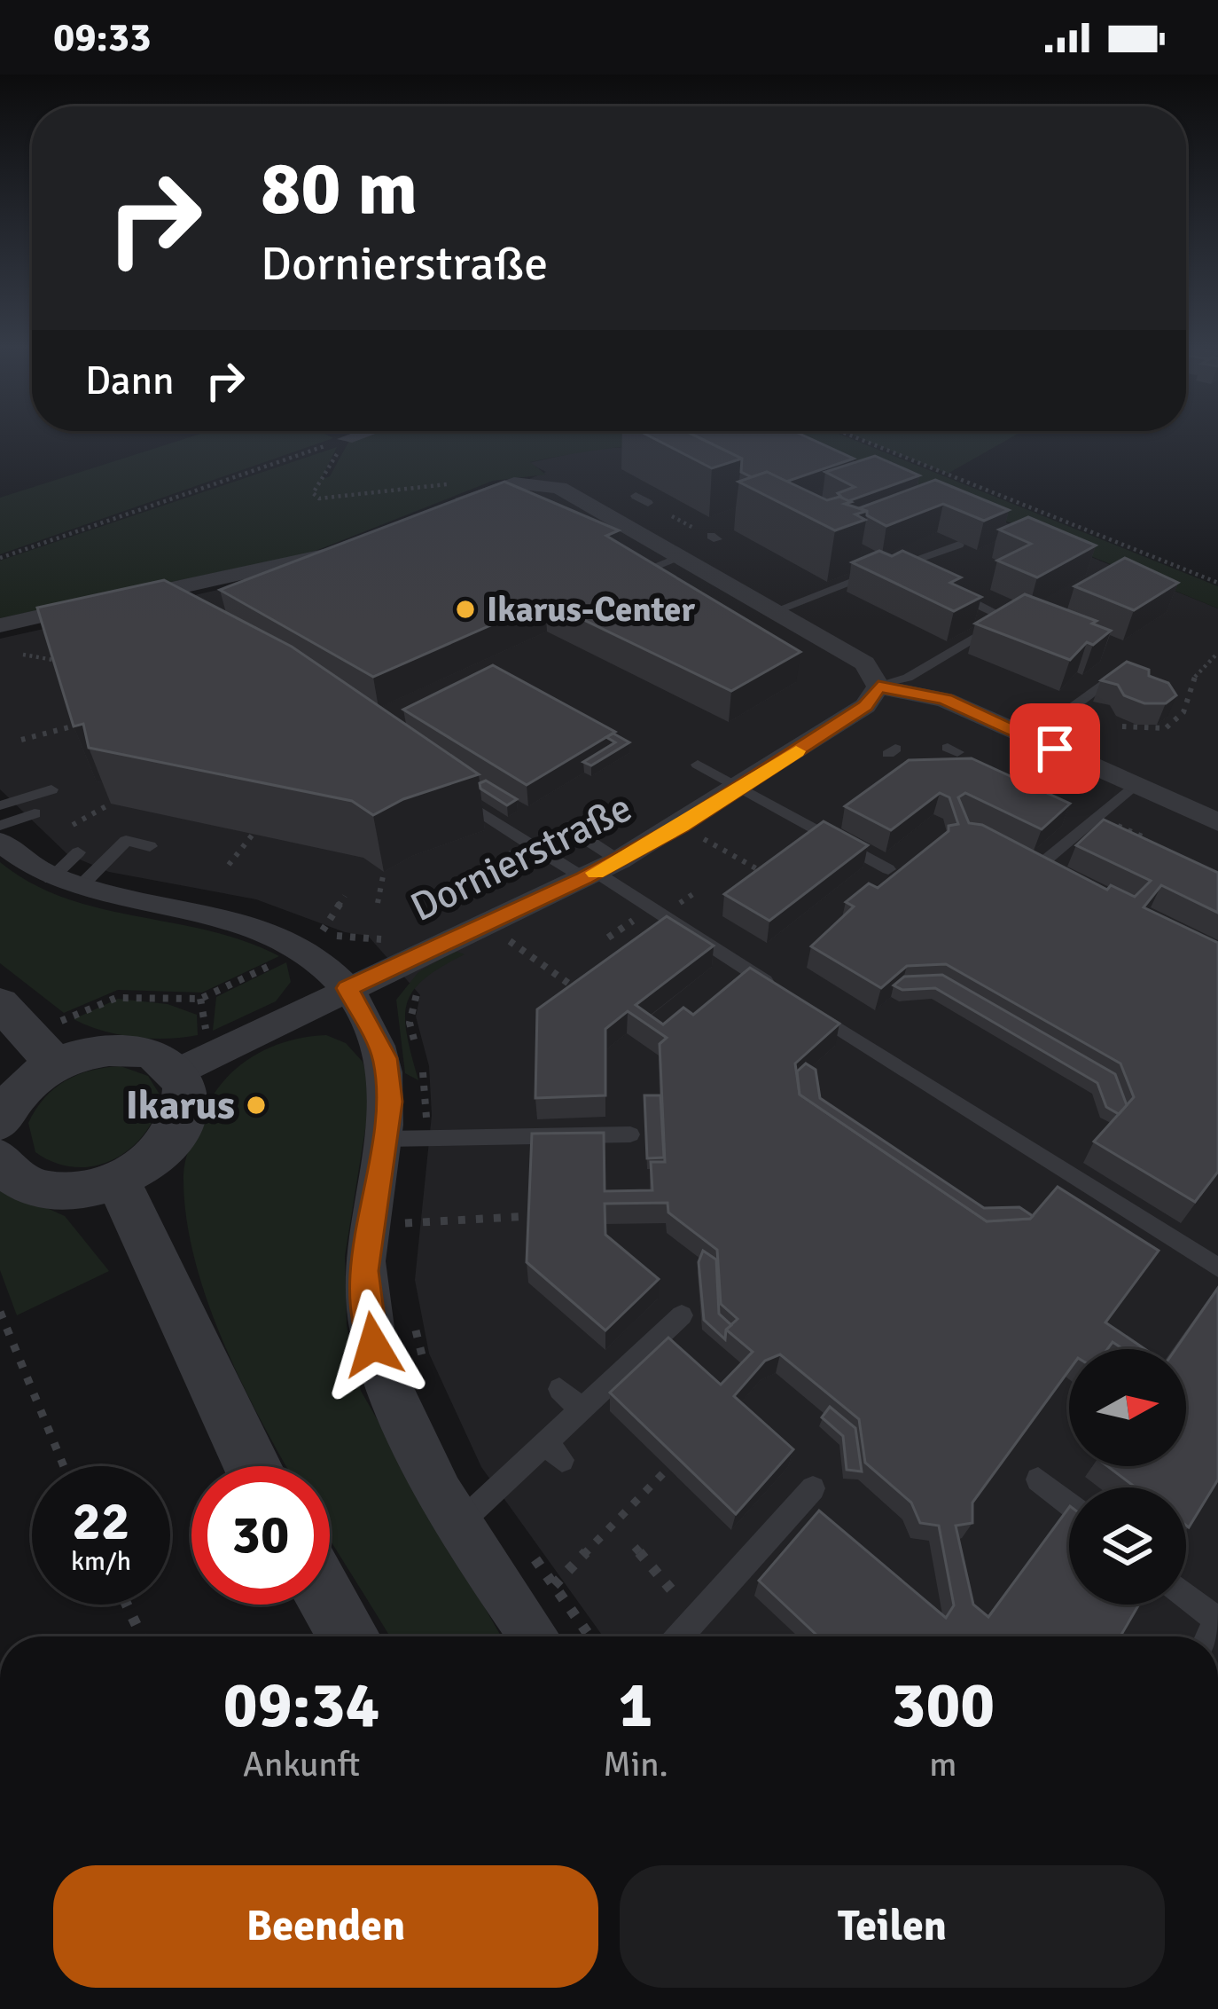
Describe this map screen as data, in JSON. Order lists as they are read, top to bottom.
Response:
{
  "streets": {
    "street": ["Dornierstraße"]
  },
  "places": ["Ikarus-Center", "Ikarus"],
  "north": "right",
  "page": {
    "status": "09:33",
    "turn": ["80 m", "Dornierstraße"],
    "then": "Dann",
    "speed": "22 km/h",
    "limit": "30",
    "eta": [
      "09:34",
      "Ankunft",
      "1",
      "Min.",
      "300",
      "m"
    ],
    "buttons": ["Beenden", "Teilen"]
  }
}
